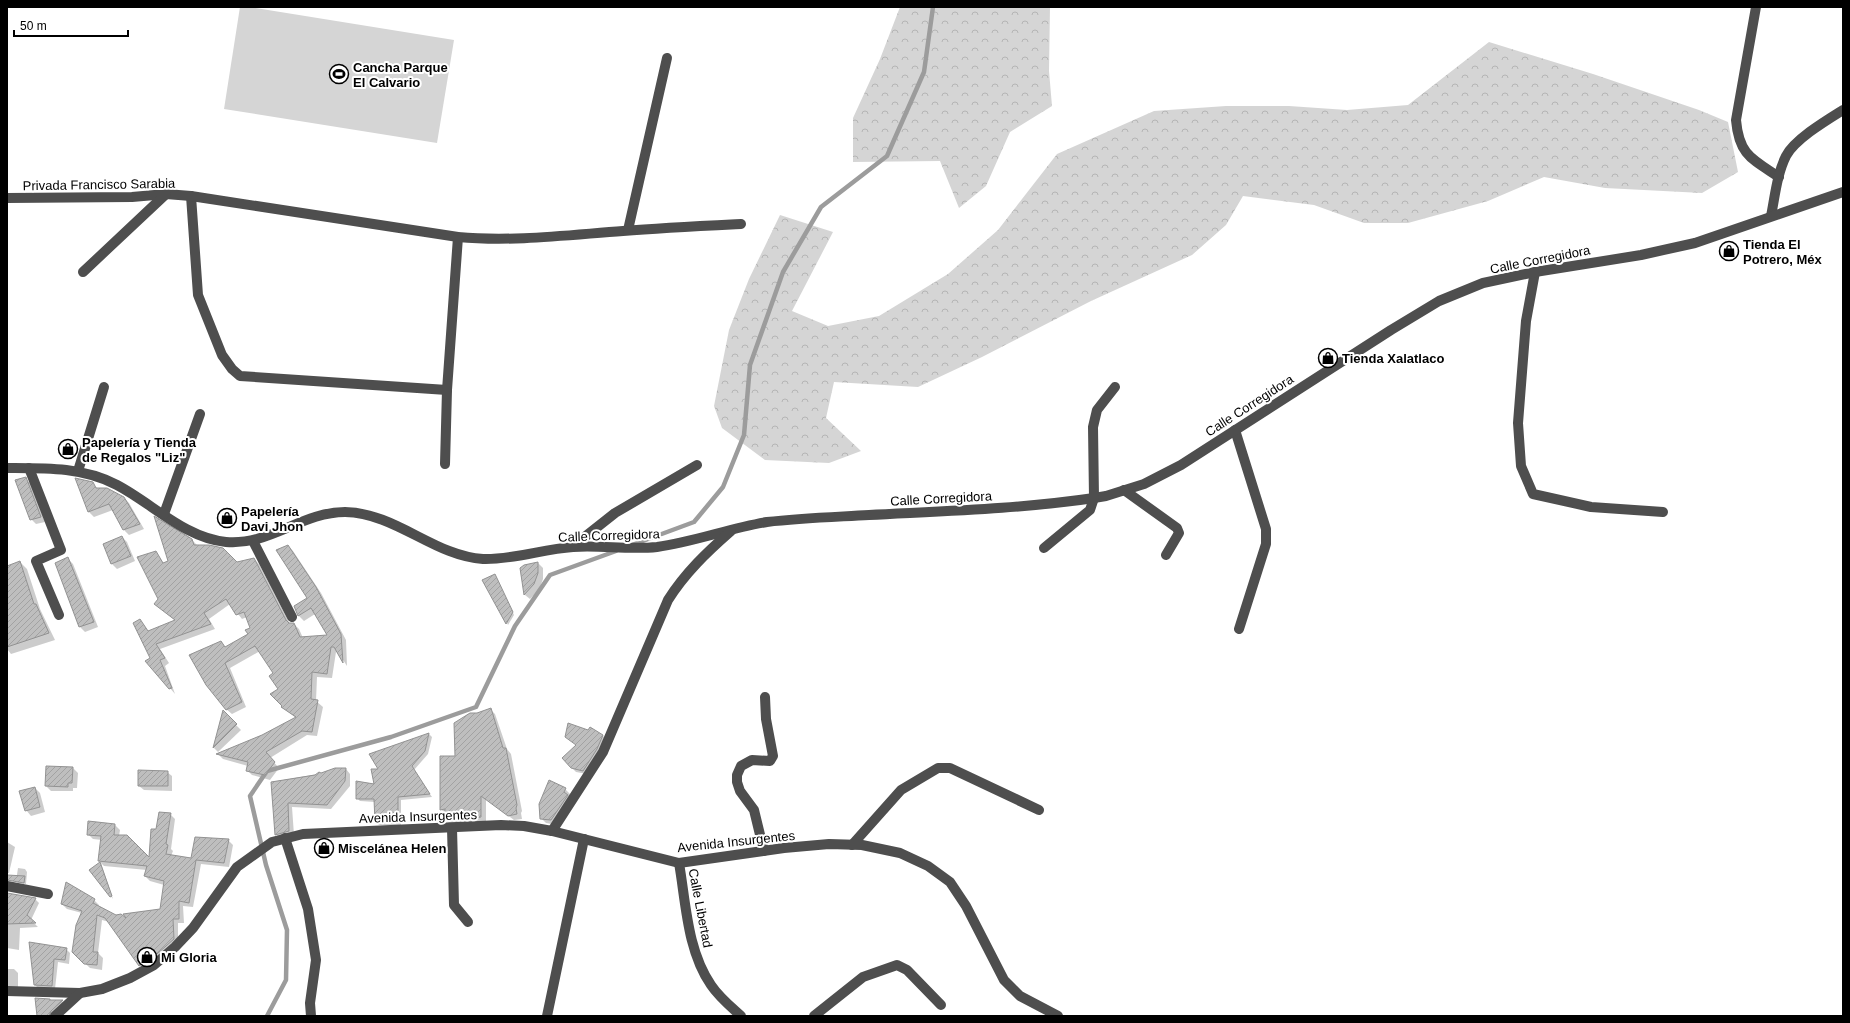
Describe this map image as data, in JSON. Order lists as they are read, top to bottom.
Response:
{
  "streets": {
    "street": [
      "Privada Francisco Sarabia",
      "Calle Corregidora",
      "Avenida Insurgentes",
      "Calle Libertad"
    ]
  },
  "crossings": [
    ["Avenida Insurgentes", "Calle Libertad"]
  ],
  "places": {
    "sports": ["Cancha Parque El Calvario"],
    "shop": [
      "Tienda El Potrero, Méx",
      "Tienda Xalatlaco",
      "Papelería y Tienda de Regalos \"Liz\"",
      "Papelería Davi Jhon",
      "Miscelánea Helen",
      "Mi Gloria"
    ]
  },
  "scale_bar": "50 m"
}
